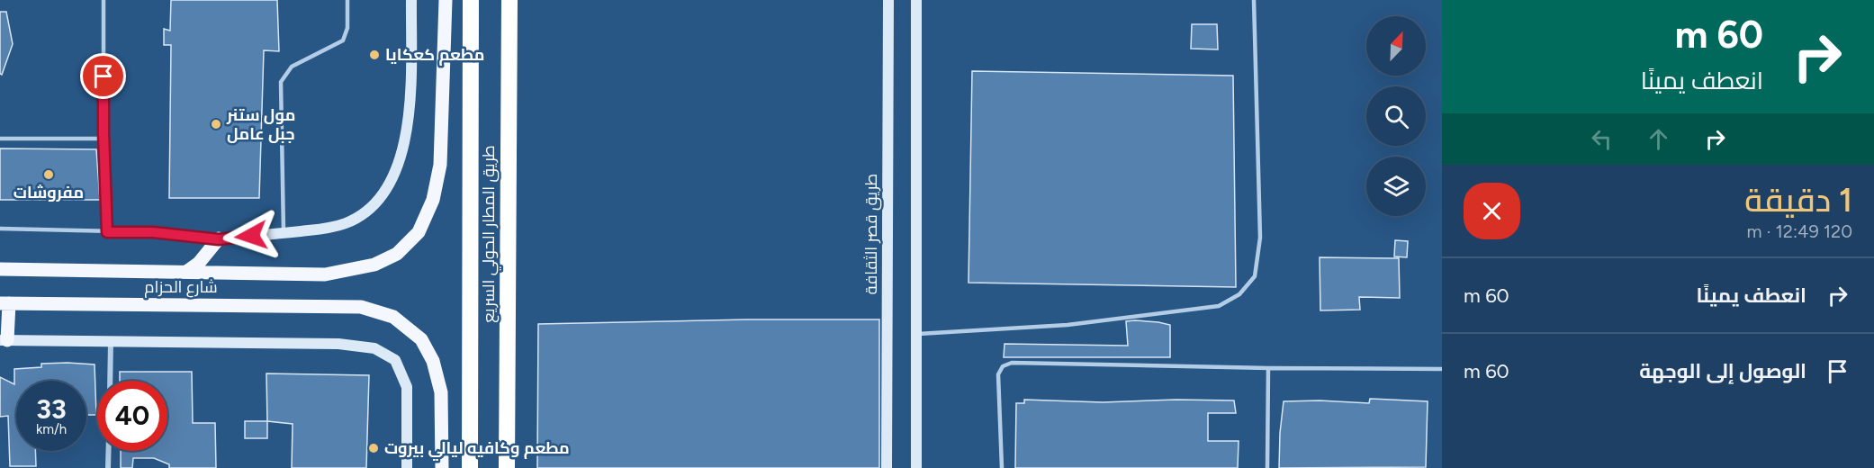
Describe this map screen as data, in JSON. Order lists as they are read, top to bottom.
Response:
{
  "streets": {
    "highway": ["طريق المطار الحولي السريع"],
    "main road": ["شارع الحزام"],
    "street": ["طريق قصر الثقافة"]
  },
  "places": [
    "مطعم كعكايا",
    "مول ستنر جبل عامل",
    "مفروشات",
    "مطعم وكافيه ليالي بيروت"
  ],
  "north": "top right",
  "page": {
    "turn": ["60 m", "انعطف يمينًا"],
    "heading": ["1 دقيقة", "120 m · 12:49"],
    "list": [
      {
        "name": "انعطف يمينًا",
        "value": "60 m"
      },
      {
        "name": "الوصول إلى الوجهة",
        "value": "60 m"
      }
    ],
    "speed": "33 km/h",
    "limit": "40"
  }
}
